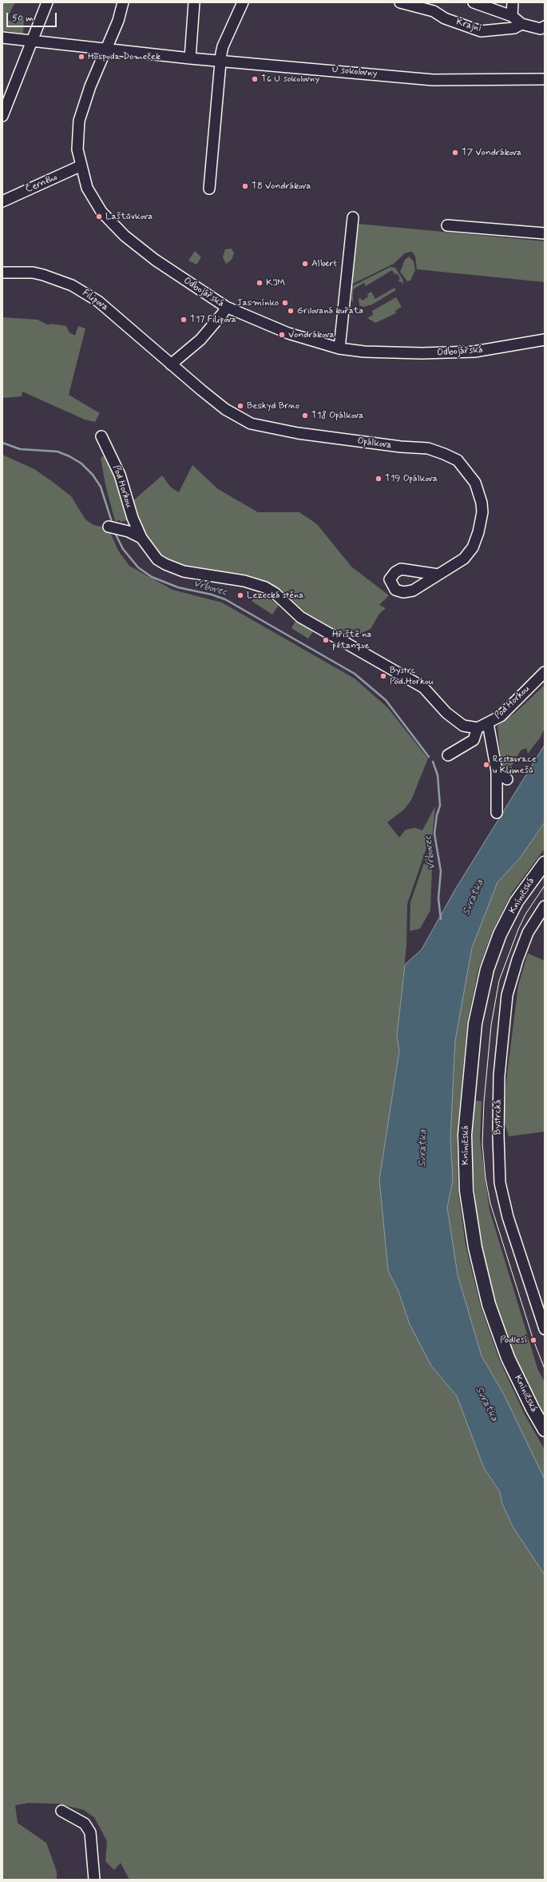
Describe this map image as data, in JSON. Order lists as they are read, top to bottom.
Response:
{
  "streets": {
    "main road": ["Kníničská"],
    "street": [
      "Krajní",
      "U sokolovny",
      "Černého",
      "Odbojářská",
      "Filipova",
      "Opálkova",
      "Pod Horkou",
      "Bystrcká"
    ]
  },
  "crossings": [
    ["U sokolovny", "Odbojářská"],
    ["Černého", "Odbojářská"],
    ["Filipova", "Opálkova"]
  ],
  "water": ["Vrbovec", "Svratka"],
  "places": [
    "Hospoda Domeček",
    "T6 U sokolovny",
    "T7 Vondrákova",
    "T8 Vondrákova",
    "Laštůvkova",
    "Albert",
    "KJM",
    "Jasmínko",
    "Grilovaná kuřata",
    "T17 Filipova",
    "Vondrákova",
    "Beskyd Brno",
    "T18 Opálkova",
    "T19 Opálkova",
    "Lezecká stěna",
    "Hřiště na pétanque",
    "Bystrc Pod Horkou",
    "Restaurace u Klimešů",
    "Podlesí"
  ],
  "scale_bar": "50 m"
}
